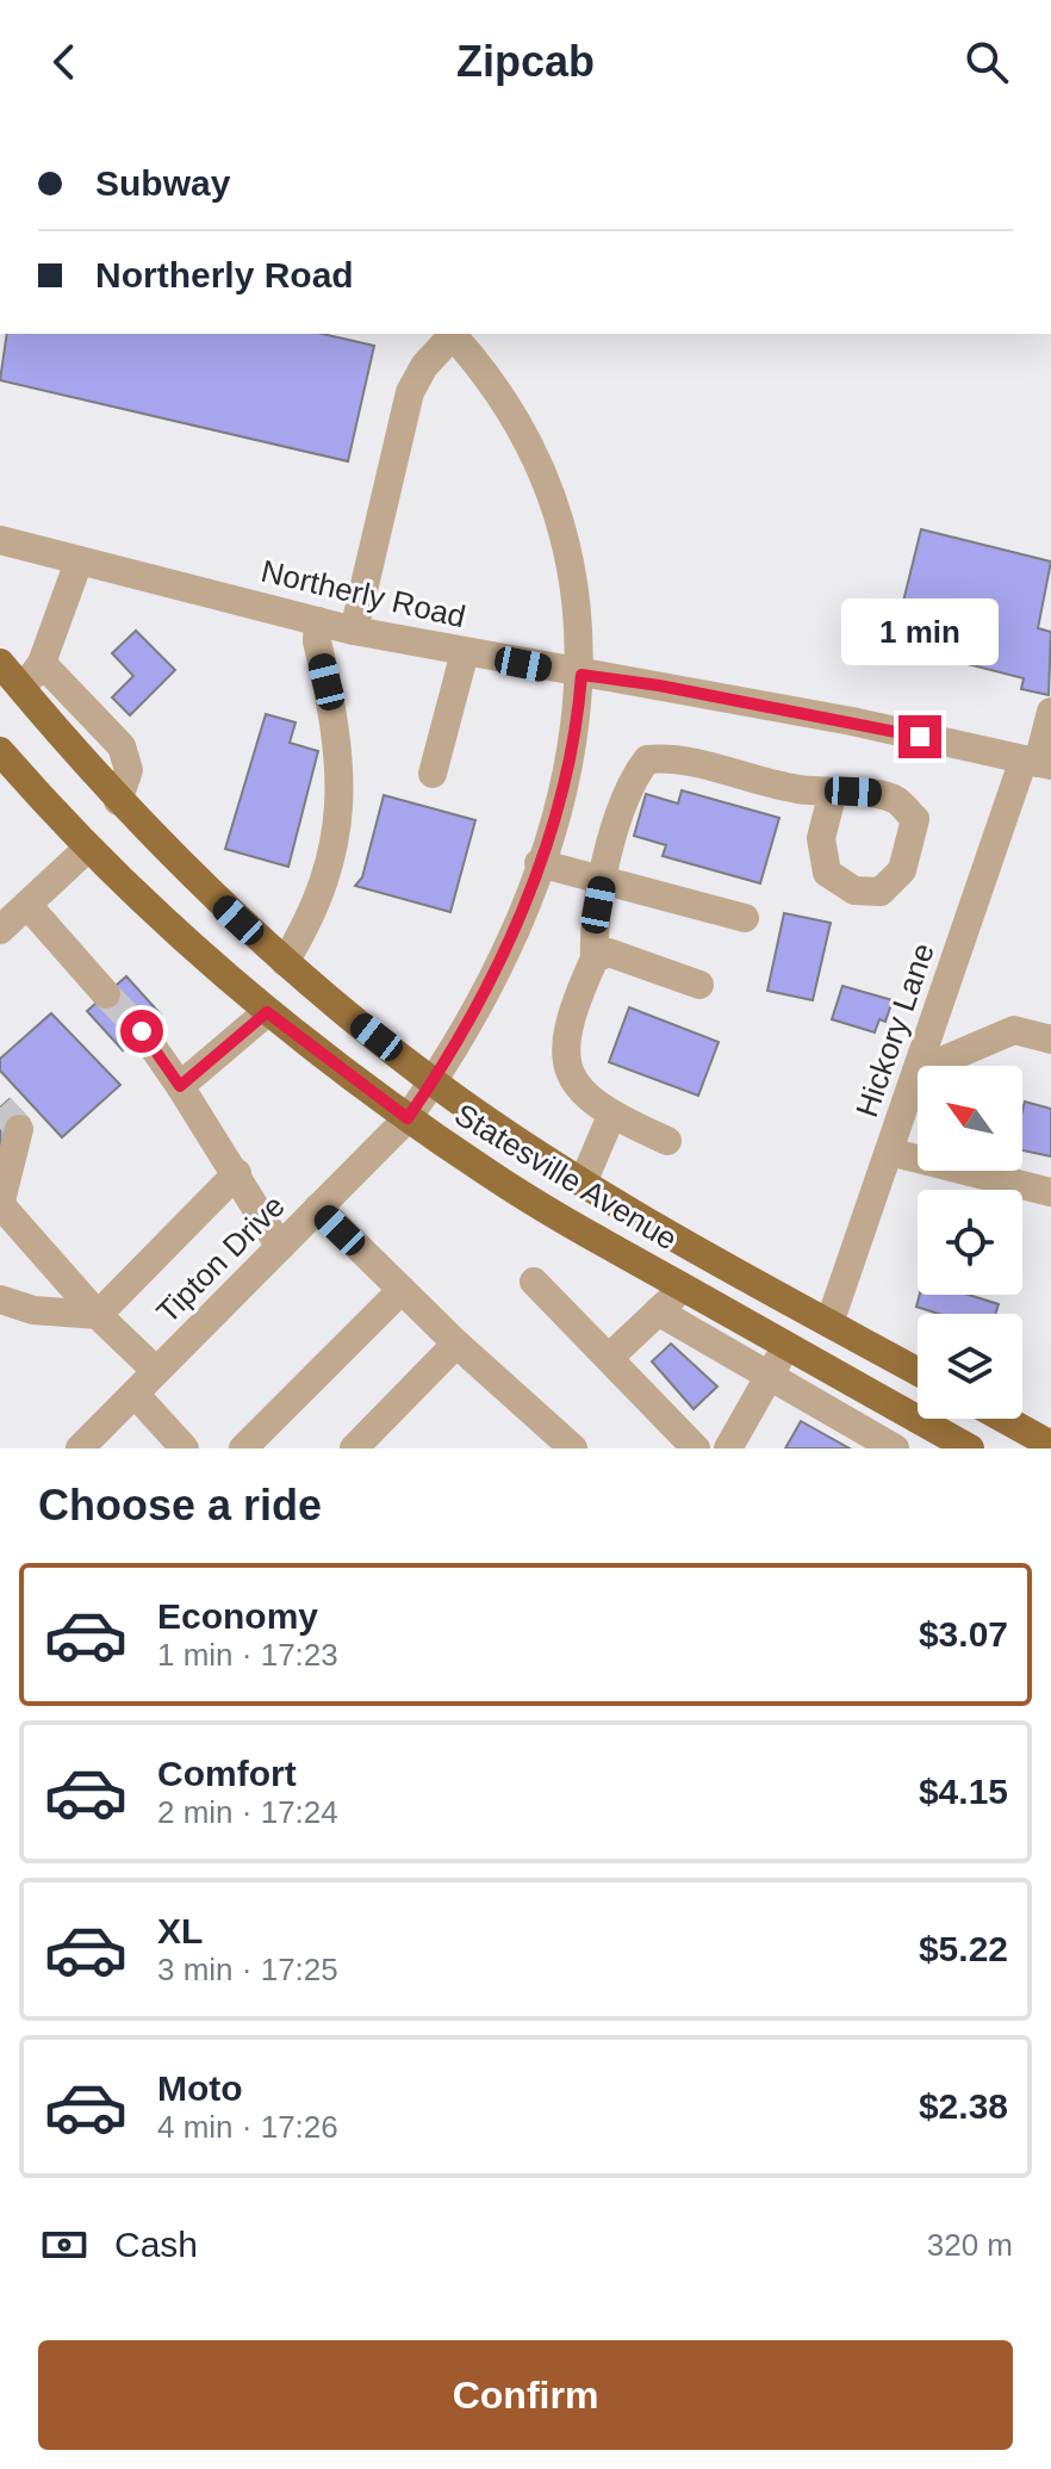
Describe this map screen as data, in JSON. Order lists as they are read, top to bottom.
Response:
{
  "streets": {
    "main road": ["Statesville Avenue"],
    "street": ["Northerly Road", "Hickory Lane", "Tipton Drive"]
  },
  "crossings": [
    ["Northerly Road", "Hickory Lane"],
    ["Northerly Road", "Tipton Drive"],
    ["Hickory Lane", "Statesville Avenue"],
    ["Statesville Avenue", "Tipton Drive"]
  ],
  "north": "top left",
  "page": {
    "header": "Zipcab",
    "banner": ["Subway", "Northerly Road"],
    "bubble": "1 min",
    "heading": "Choose a ride",
    "list": [
      {
        "name": "Economy",
        "note": "1 min · 17:23",
        "value": "$3.07"
      },
      {
        "name": "Comfort",
        "note": "2 min · 17:24",
        "value": "$4.15"
      },
      {
        "name": "XL",
        "note": "3 min · 17:25",
        "value": "$5.22"
      },
      {
        "name": "Moto",
        "note": "4 min · 17:26",
        "value": "$2.38"
      }
    ],
    "pay": ["Cash", "320 m"],
    "buttons": "Confirm"
  }
}
